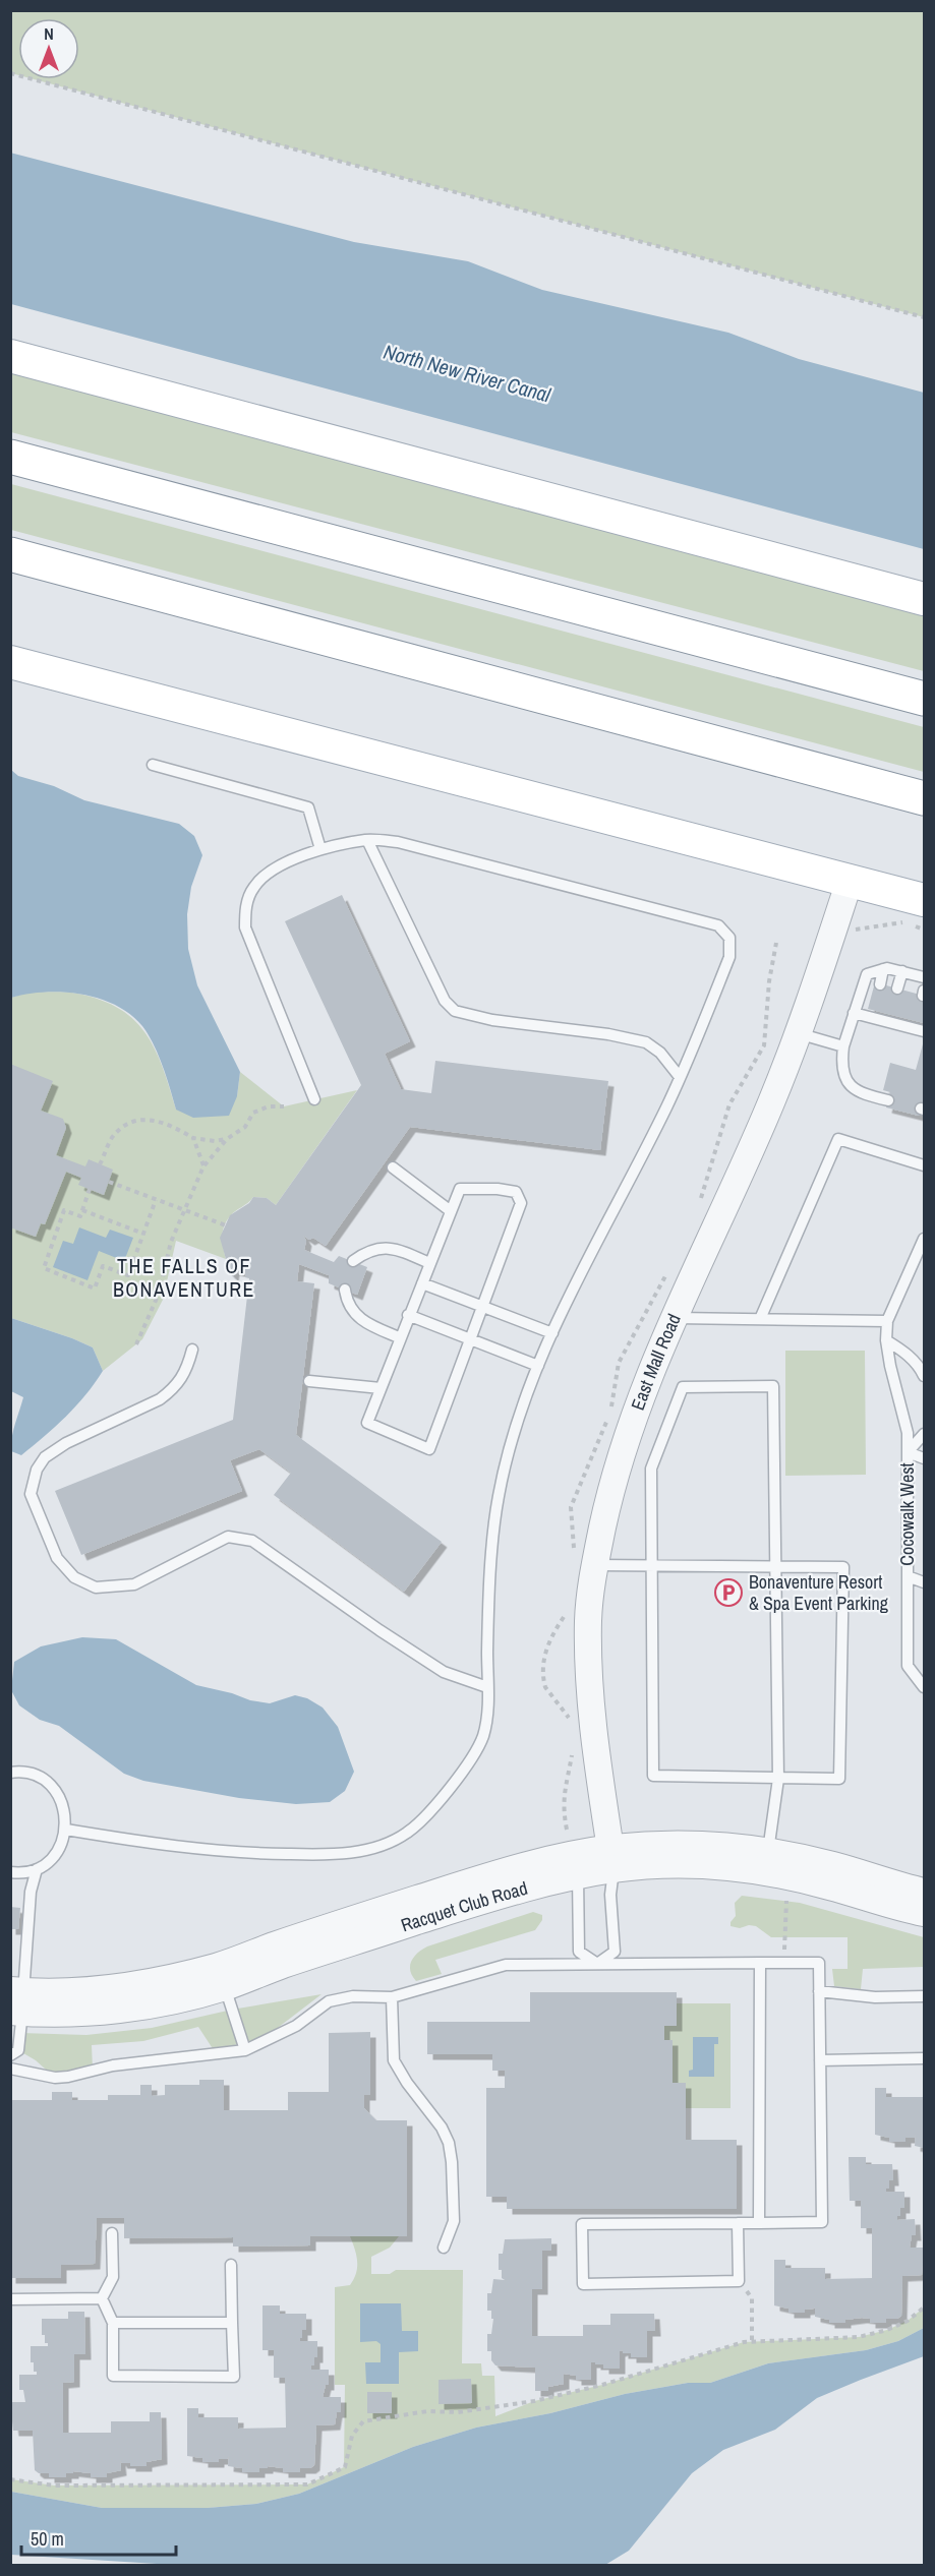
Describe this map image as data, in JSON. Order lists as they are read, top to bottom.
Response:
{
  "streets": {
    "street": ["East Mall Road", "Racquet Club Road"],
    "lane": ["Cocowalk West"]
  },
  "crossings": [
    ["East Mall Road", "Racquet Club Road"]
  ],
  "districts": ["THE FALLS OF BONAVENTURE"],
  "water": ["North New River Canal"],
  "places": {
    "parking": ["Bonaventure Resort & Spa Event Parking"]
  },
  "scale_bar": "50 m",
  "north": "top"
}
